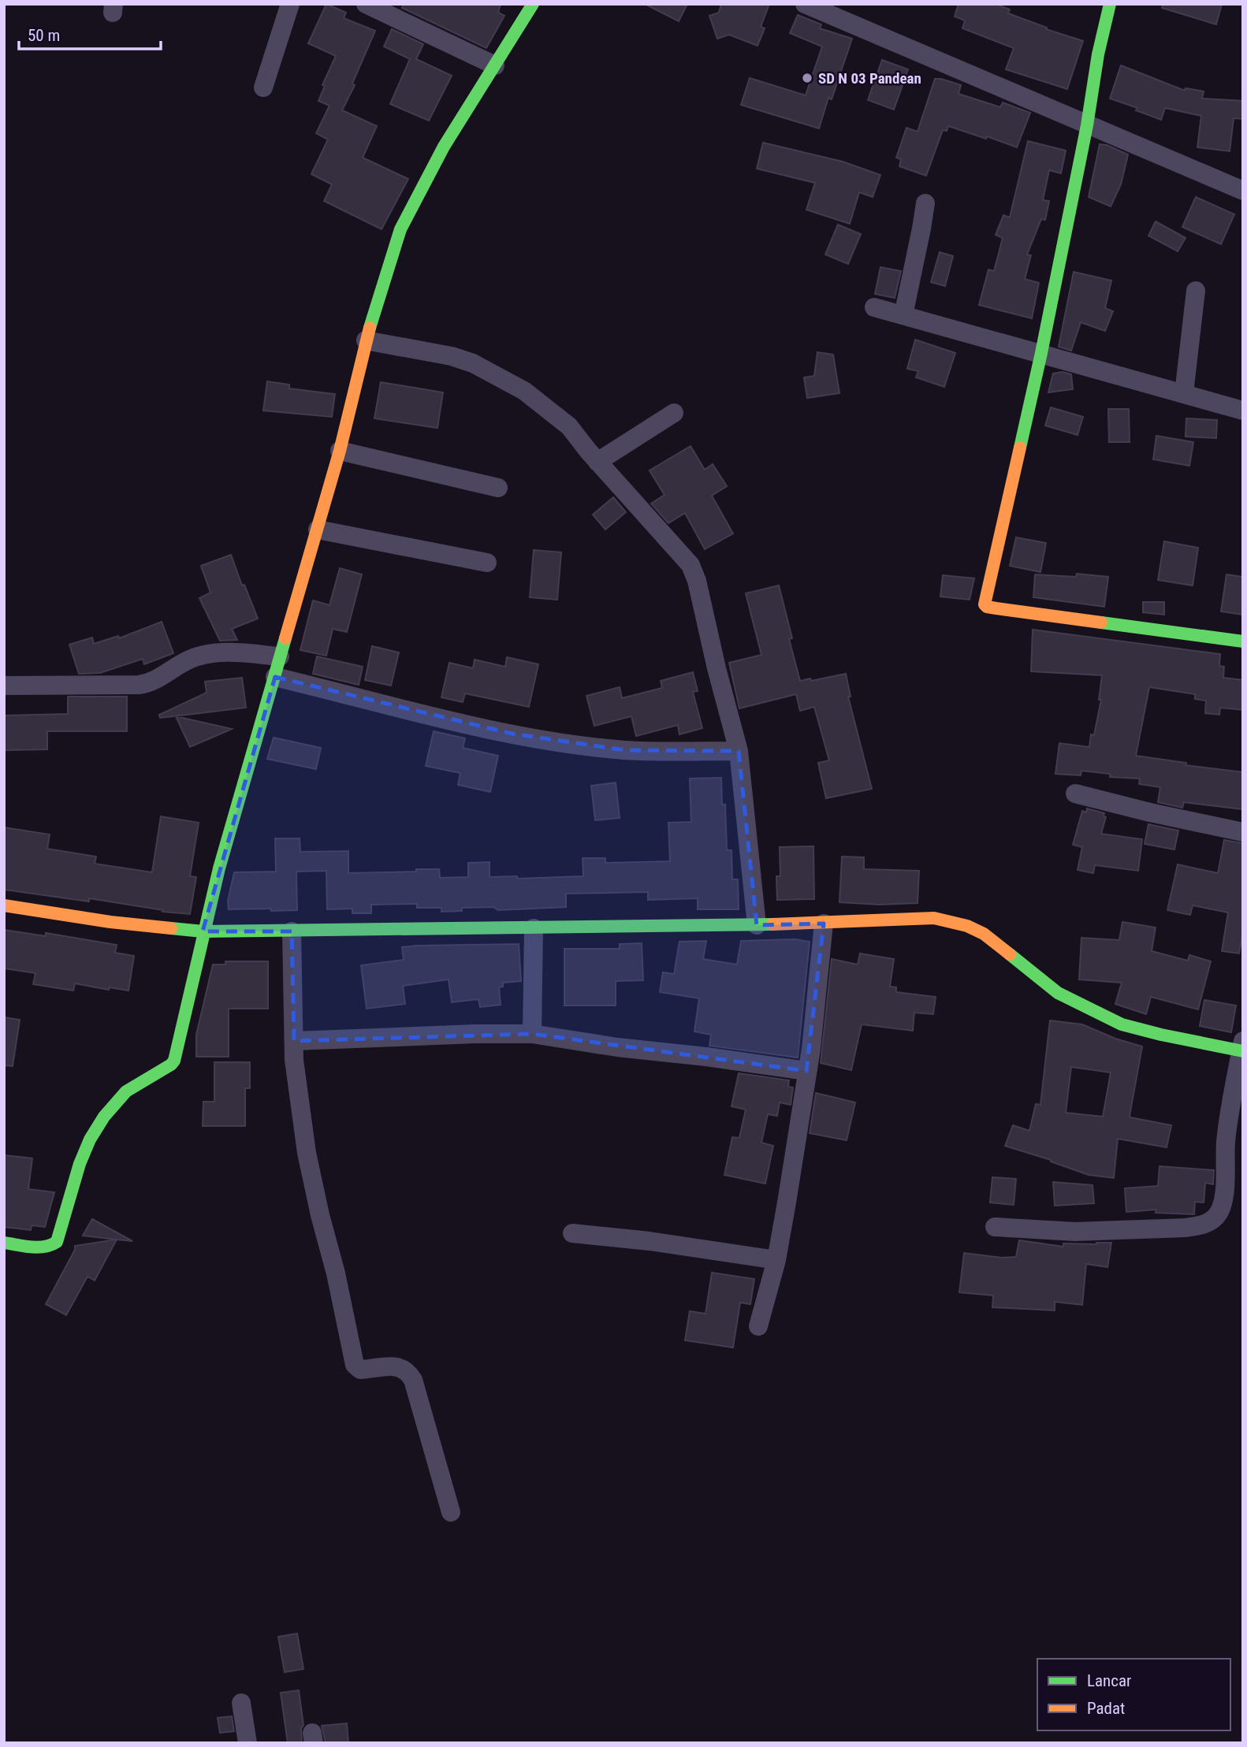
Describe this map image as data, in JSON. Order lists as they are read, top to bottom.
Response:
{
  "places": ["SD N 03 Pandean"],
  "legend": ["Lancar", "Padat"],
  "scale_bar": "50 m"
}
